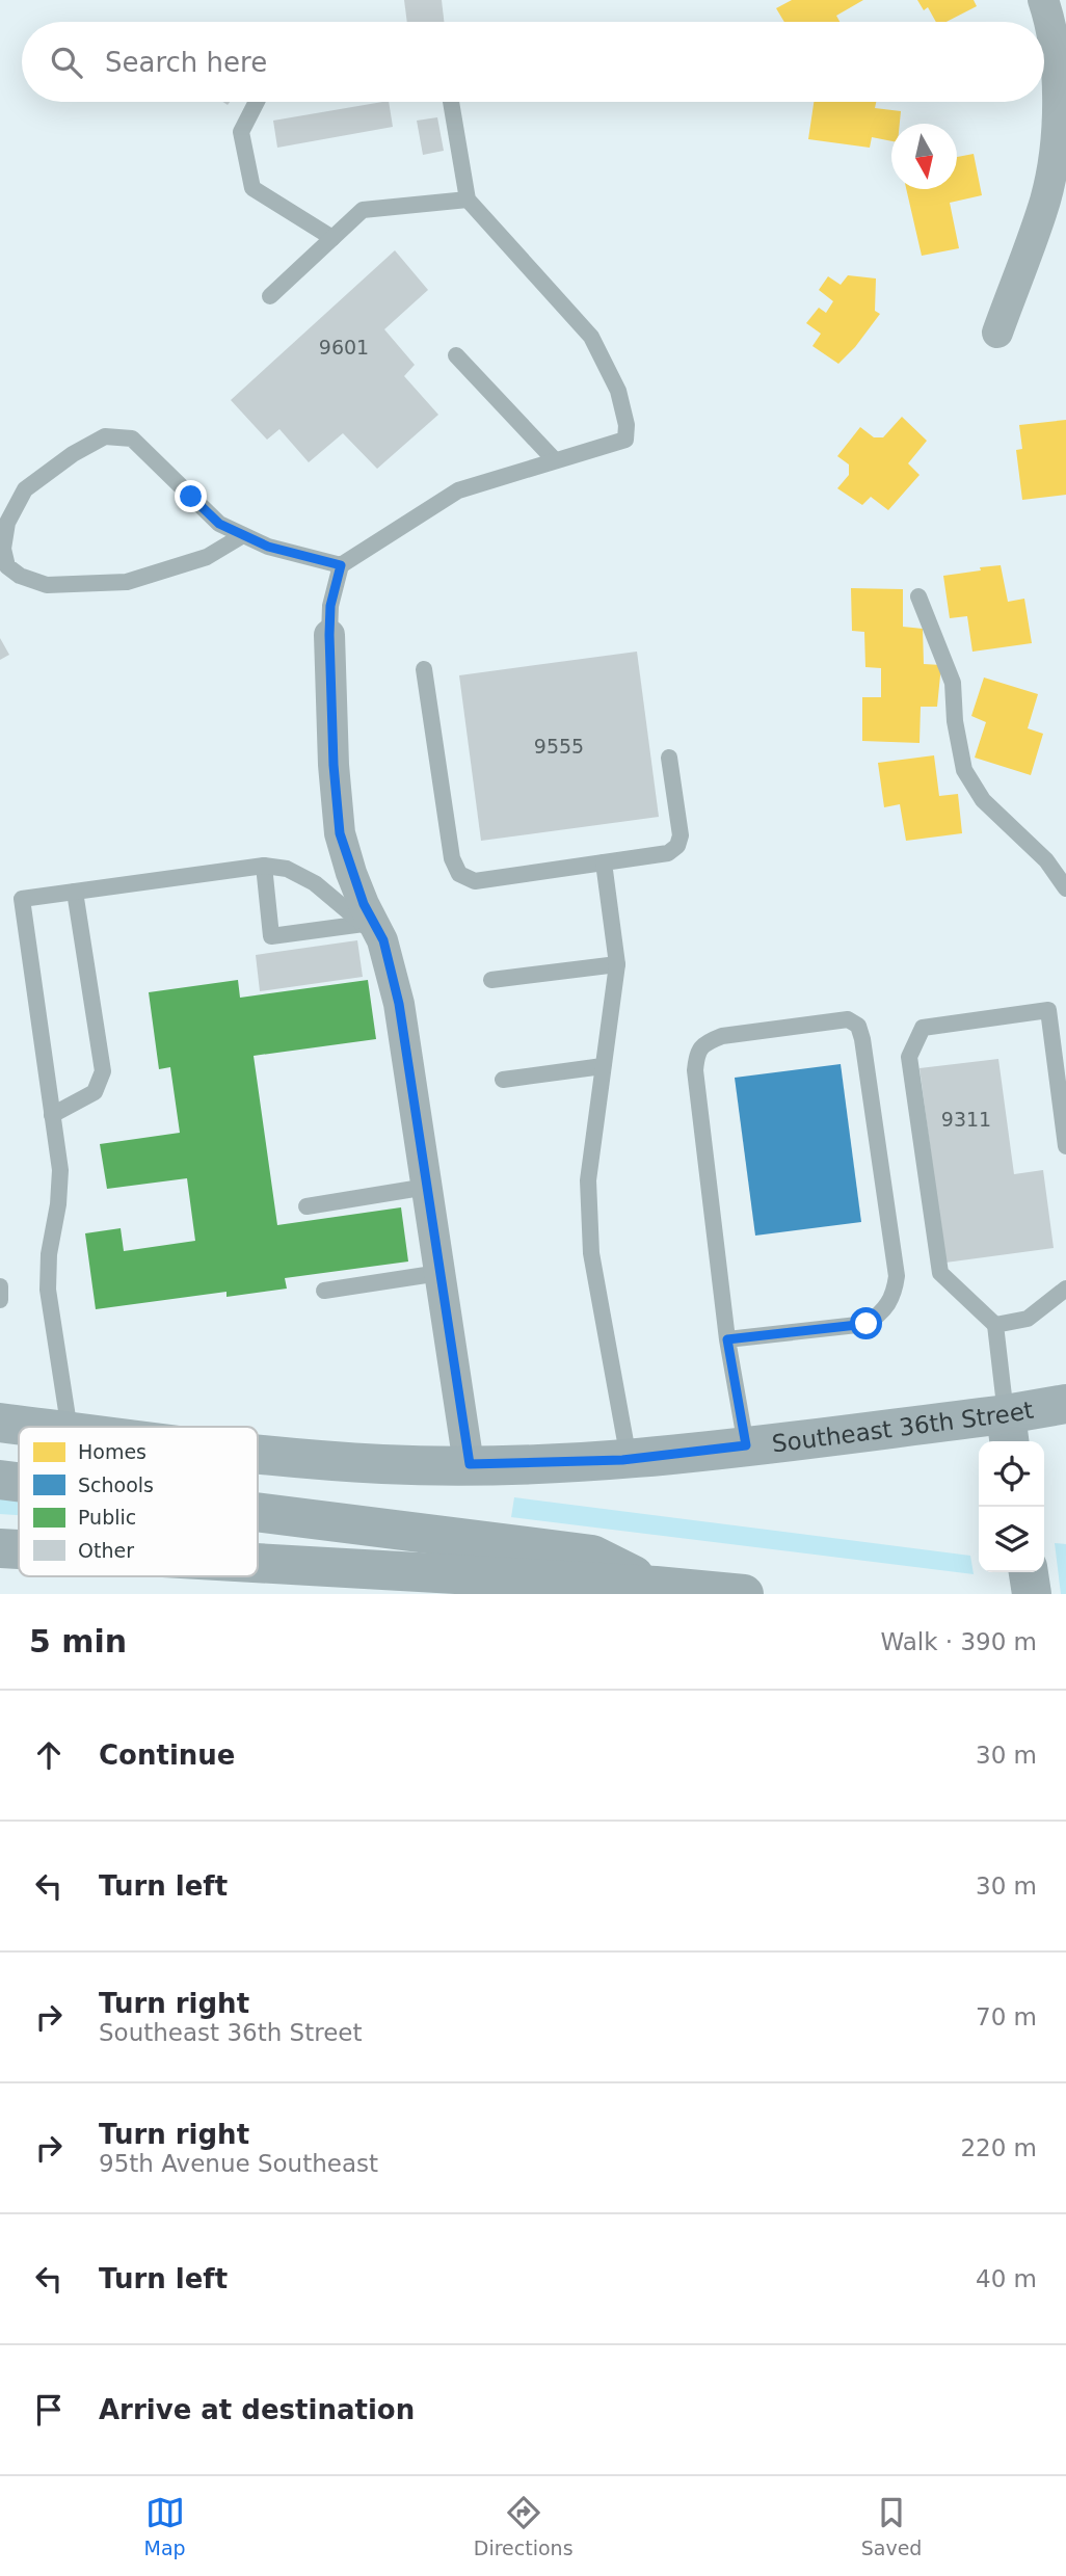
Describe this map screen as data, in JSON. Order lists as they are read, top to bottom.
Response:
{
  "streets": {
    "street": ["Southeast 36th Street"]
  },
  "house_numbers": ["9601", "9555", "9311"],
  "legend": [
    "Homes",
    "Schools",
    "Public",
    "Other"
  ],
  "north": "bottom",
  "page": {
    "search": "Search here",
    "heading": ["5 min", "Walk · 390 m"],
    "list": [
      ["Continue", "30 m"],
      ["Turn left", "30 m"],
      ["Turn right", "Southeast 36th Street", "70 m"],
      ["Turn right", "95th Avenue Southeast", "220 m"],
      ["Turn left", "40 m"],
      "Arrive at destination"
    ],
    "nav": ["Map", "Directions", "Saved"]
  }
}
